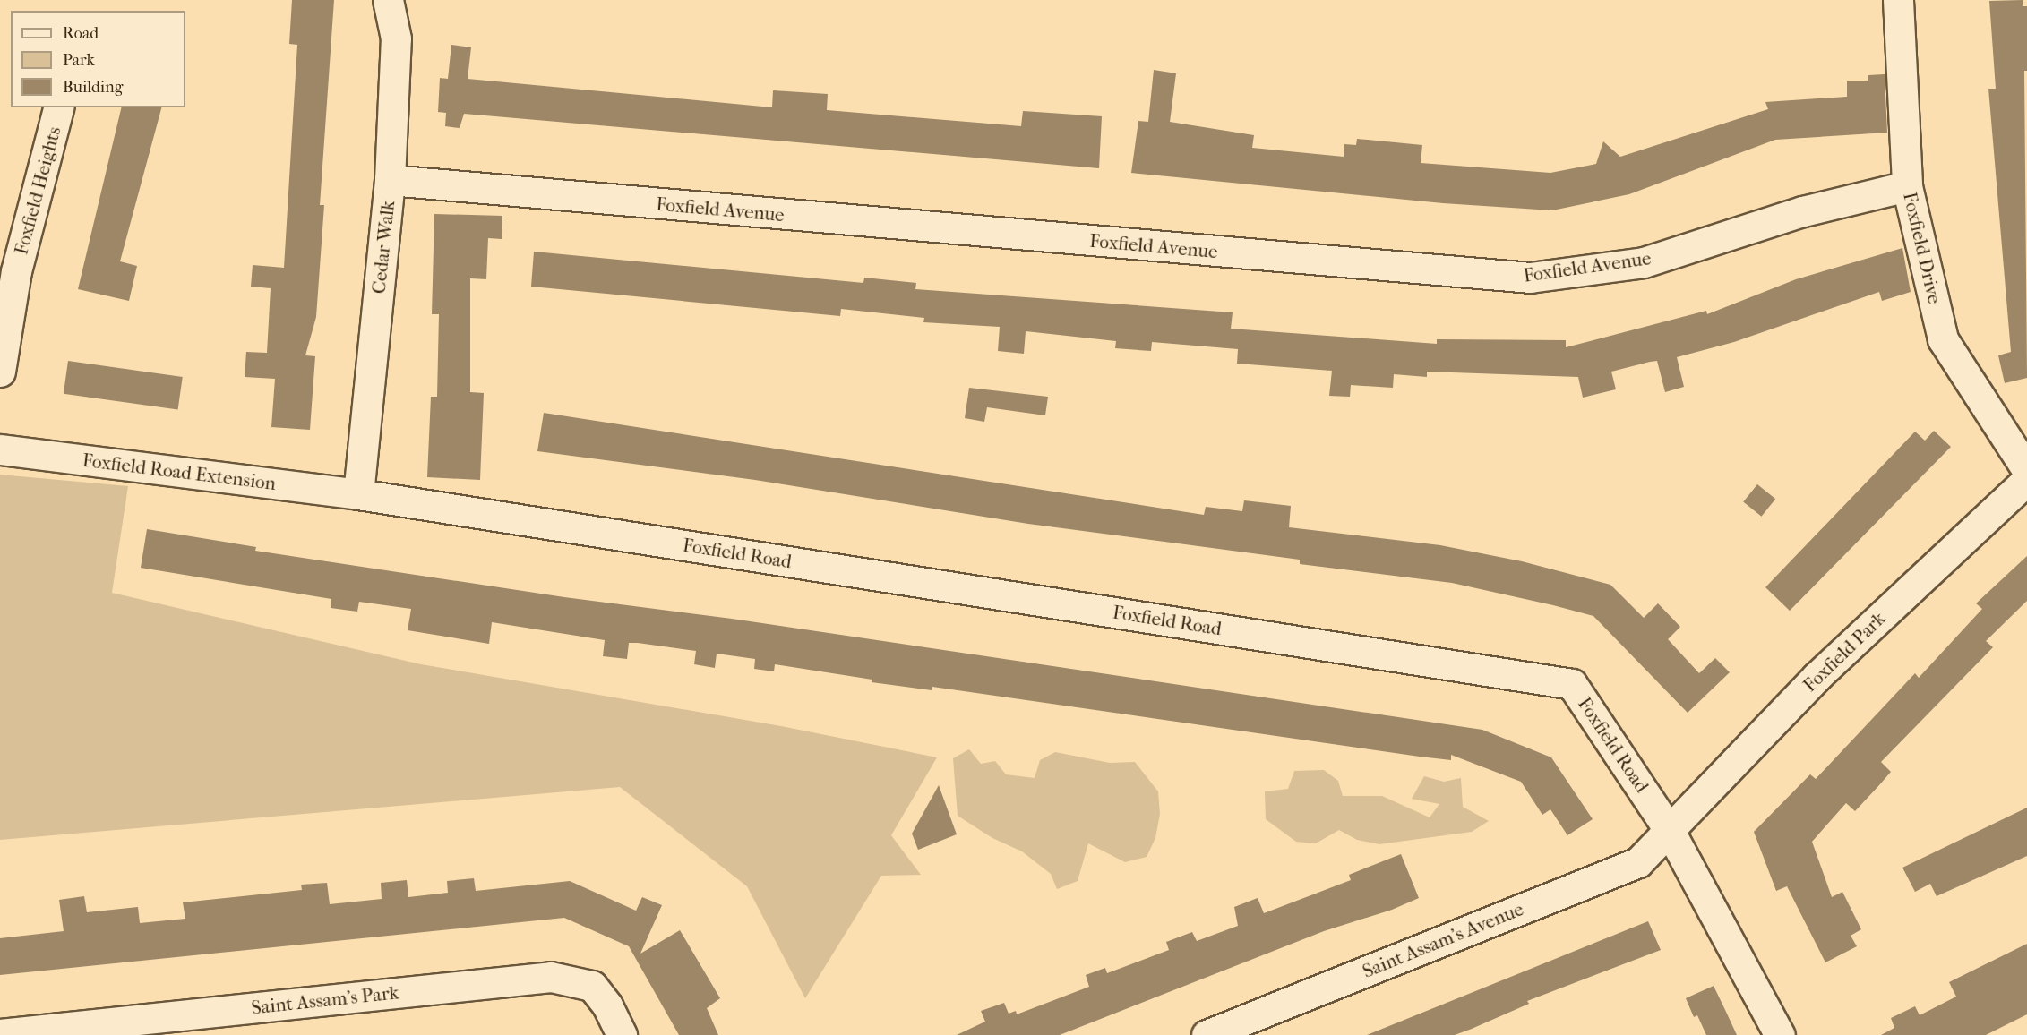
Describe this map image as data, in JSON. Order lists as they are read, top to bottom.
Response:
{
  "streets": {
    "street": [
      "Foxfield Heights",
      "Foxfield Avenue",
      "Cedar Walk",
      "Foxfield Drive",
      "Foxfield Road Extension",
      "Foxfield Road",
      "Foxfield Park",
      "Saint Assam's Avenue",
      "Saint Assam's Park"
    ]
  },
  "crossings": [
    ["Foxfield Avenue", "Cedar Walk"],
    ["Foxfield Avenue", "Foxfield Drive"],
    ["Cedar Walk", "Foxfield Road Extension"],
    ["Cedar Walk", "Foxfield Road"],
    ["Foxfield Road Extension", "Foxfield Road"],
    ["Foxfield Road", "Foxfield Park"],
    ["Foxfield Road", "Saint Assam's Avenue"],
    ["Foxfield Park", "Saint Assam's Avenue"]
  ],
  "legend": ["Road", "Park", "Building"]
}
